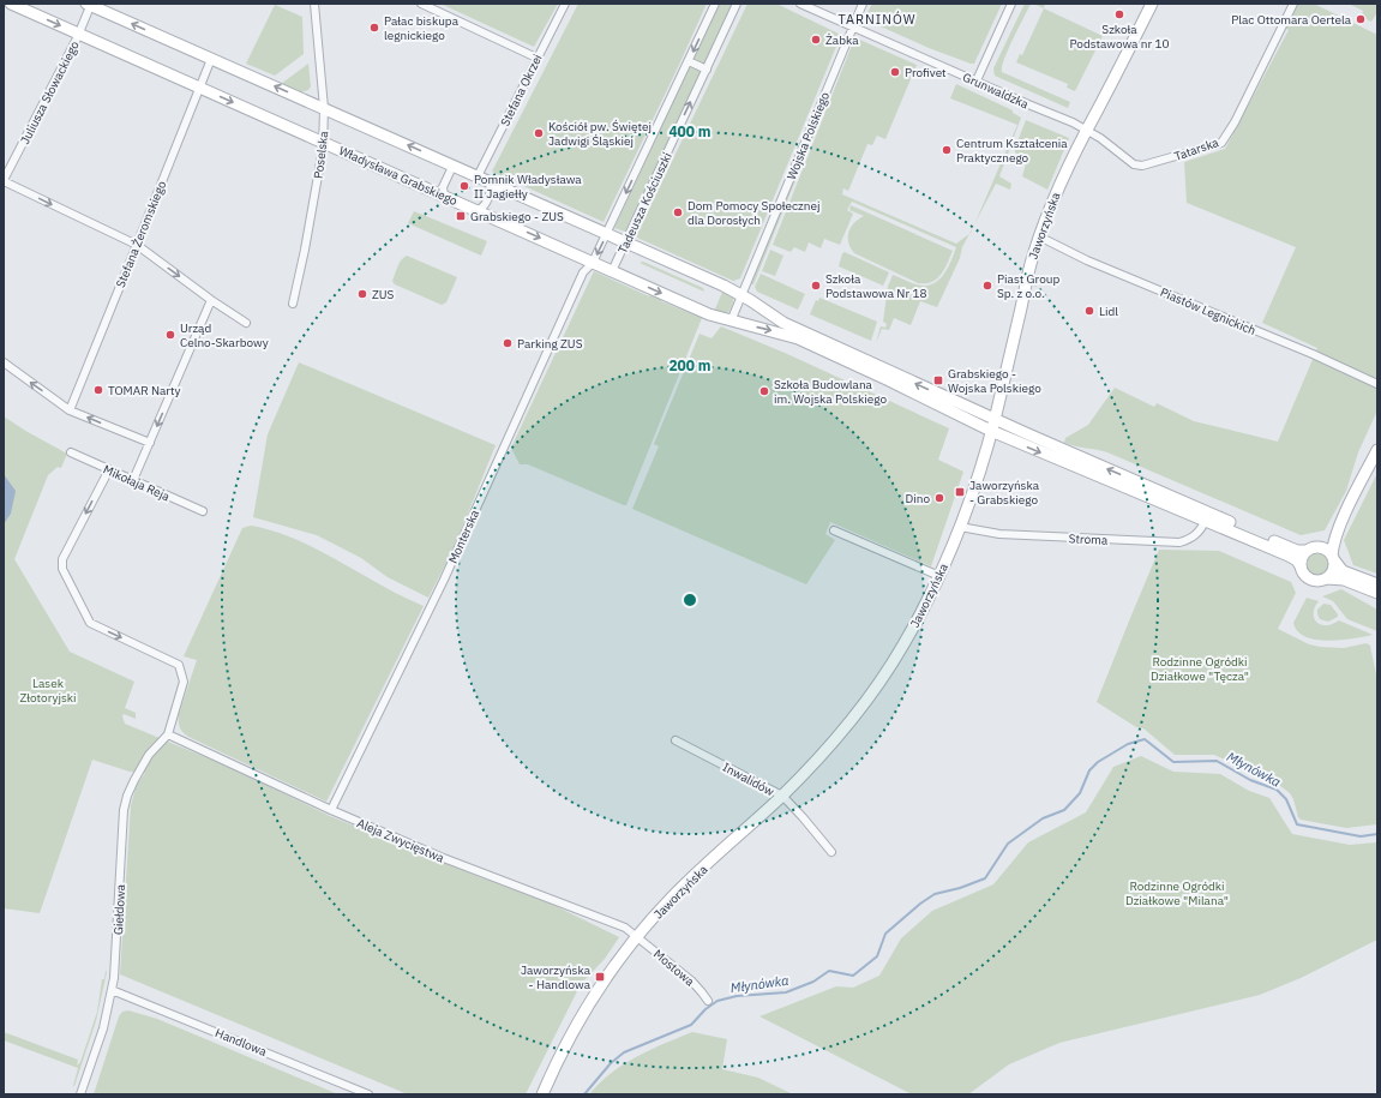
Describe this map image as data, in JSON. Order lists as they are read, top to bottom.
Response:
{
  "streets": {
    "street": [
      "Stefana Okrzei",
      "Grunwaldzka",
      "Juliusza Słowackiego",
      "Wojska Polskiego",
      "Tatarska",
      "Poselska",
      "Władysława Grabskiego",
      "Tadeusza Kościuszki",
      "Jaworzyńska",
      "Stefana Żeromskiego",
      "Piastów Legnickich",
      "Mikołaja Reja",
      "Monterska",
      "Stroma",
      "Inwalidów",
      "Aleja Zwycięstwa",
      "Giełdowa",
      "Mostowa",
      "Handlowa"
    ]
  },
  "crossings": [
    ["Stefana Okrzei", "Władysława Grabskiego"],
    ["Grunwaldzka", "Wojska Polskiego"],
    ["Grunwaldzka", "Tatarska"],
    ["Grunwaldzka", "Jaworzyńska"],
    ["Juliusza Słowackiego", "Władysława Grabskiego"],
    ["Wojska Polskiego", "Władysława Grabskiego"],
    ["Tatarska", "Jaworzyńska"],
    ["Poselska", "Władysława Grabskiego"],
    ["Władysława Grabskiego", "Tadeusza Kościuszki"],
    ["Władysława Grabskiego", "Jaworzyńska"],
    ["Władysława Grabskiego", "Stefana Żeromskiego"],
    ["Władysława Grabskiego", "Monterska"],
    ["Władysława Grabskiego", "Stroma"],
    ["Tadeusza Kościuszki", "Monterska"],
    ["Jaworzyńska", "Piastów Legnickich"],
    ["Jaworzyńska", "Stroma"],
    ["Jaworzyńska", "Inwalidów"],
    ["Jaworzyńska", "Aleja Zwycięstwa"],
    ["Jaworzyńska", "Mostowa"],
    ["Monterska", "Aleja Zwycięstwa"],
    ["Aleja Zwycięstwa", "Giełdowa"],
    ["Aleja Zwycięstwa", "Mostowa"],
    ["Giełdowa", "Handlowa"]
  ],
  "districts": ["TARNINÓW"],
  "water": ["Młynówka"],
  "parks": ["Rodzinne Ogródki Działkowe \"Tęcza\"", "Lasek Złotoryjski", "Rodzinne Ogródki Działkowe \"Milana\""],
  "places": {
    "other": [
      "Szkoła Podstawowa nr 10",
      "Plac Ottomara Oertela",
      "Pałac biskupa legnickiego",
      "Żabka",
      "Profivet",
      "Kościół pw. Świętej Jadwigi Śląskiej",
      "Centrum Kształcenia Praktycznego",
      "Pomnik Władysława II Jagiełły",
      "Dom Pomocy Społecznej dla Dorosłych",
      "Szkoła Podstawowa Nr 18",
      "Piast Group Sp. z o.o.",
      "ZUS",
      "Lidl",
      "Urząd Celno-Skarbowy",
      "Parking ZUS",
      "TOMAR Narty",
      "Szkoła Budowlana im. Wojska Polskiego",
      "Dino"
    ],
    "transit": [
      "Grabskiego - ZUS",
      "Grabskiego - Wojska Polskiego",
      "Jaworzyńska - Grabskiego",
      "Jaworzyńska - Handlowa"
    ]
  },
  "rings": ["400 m", "200 m"]
}
